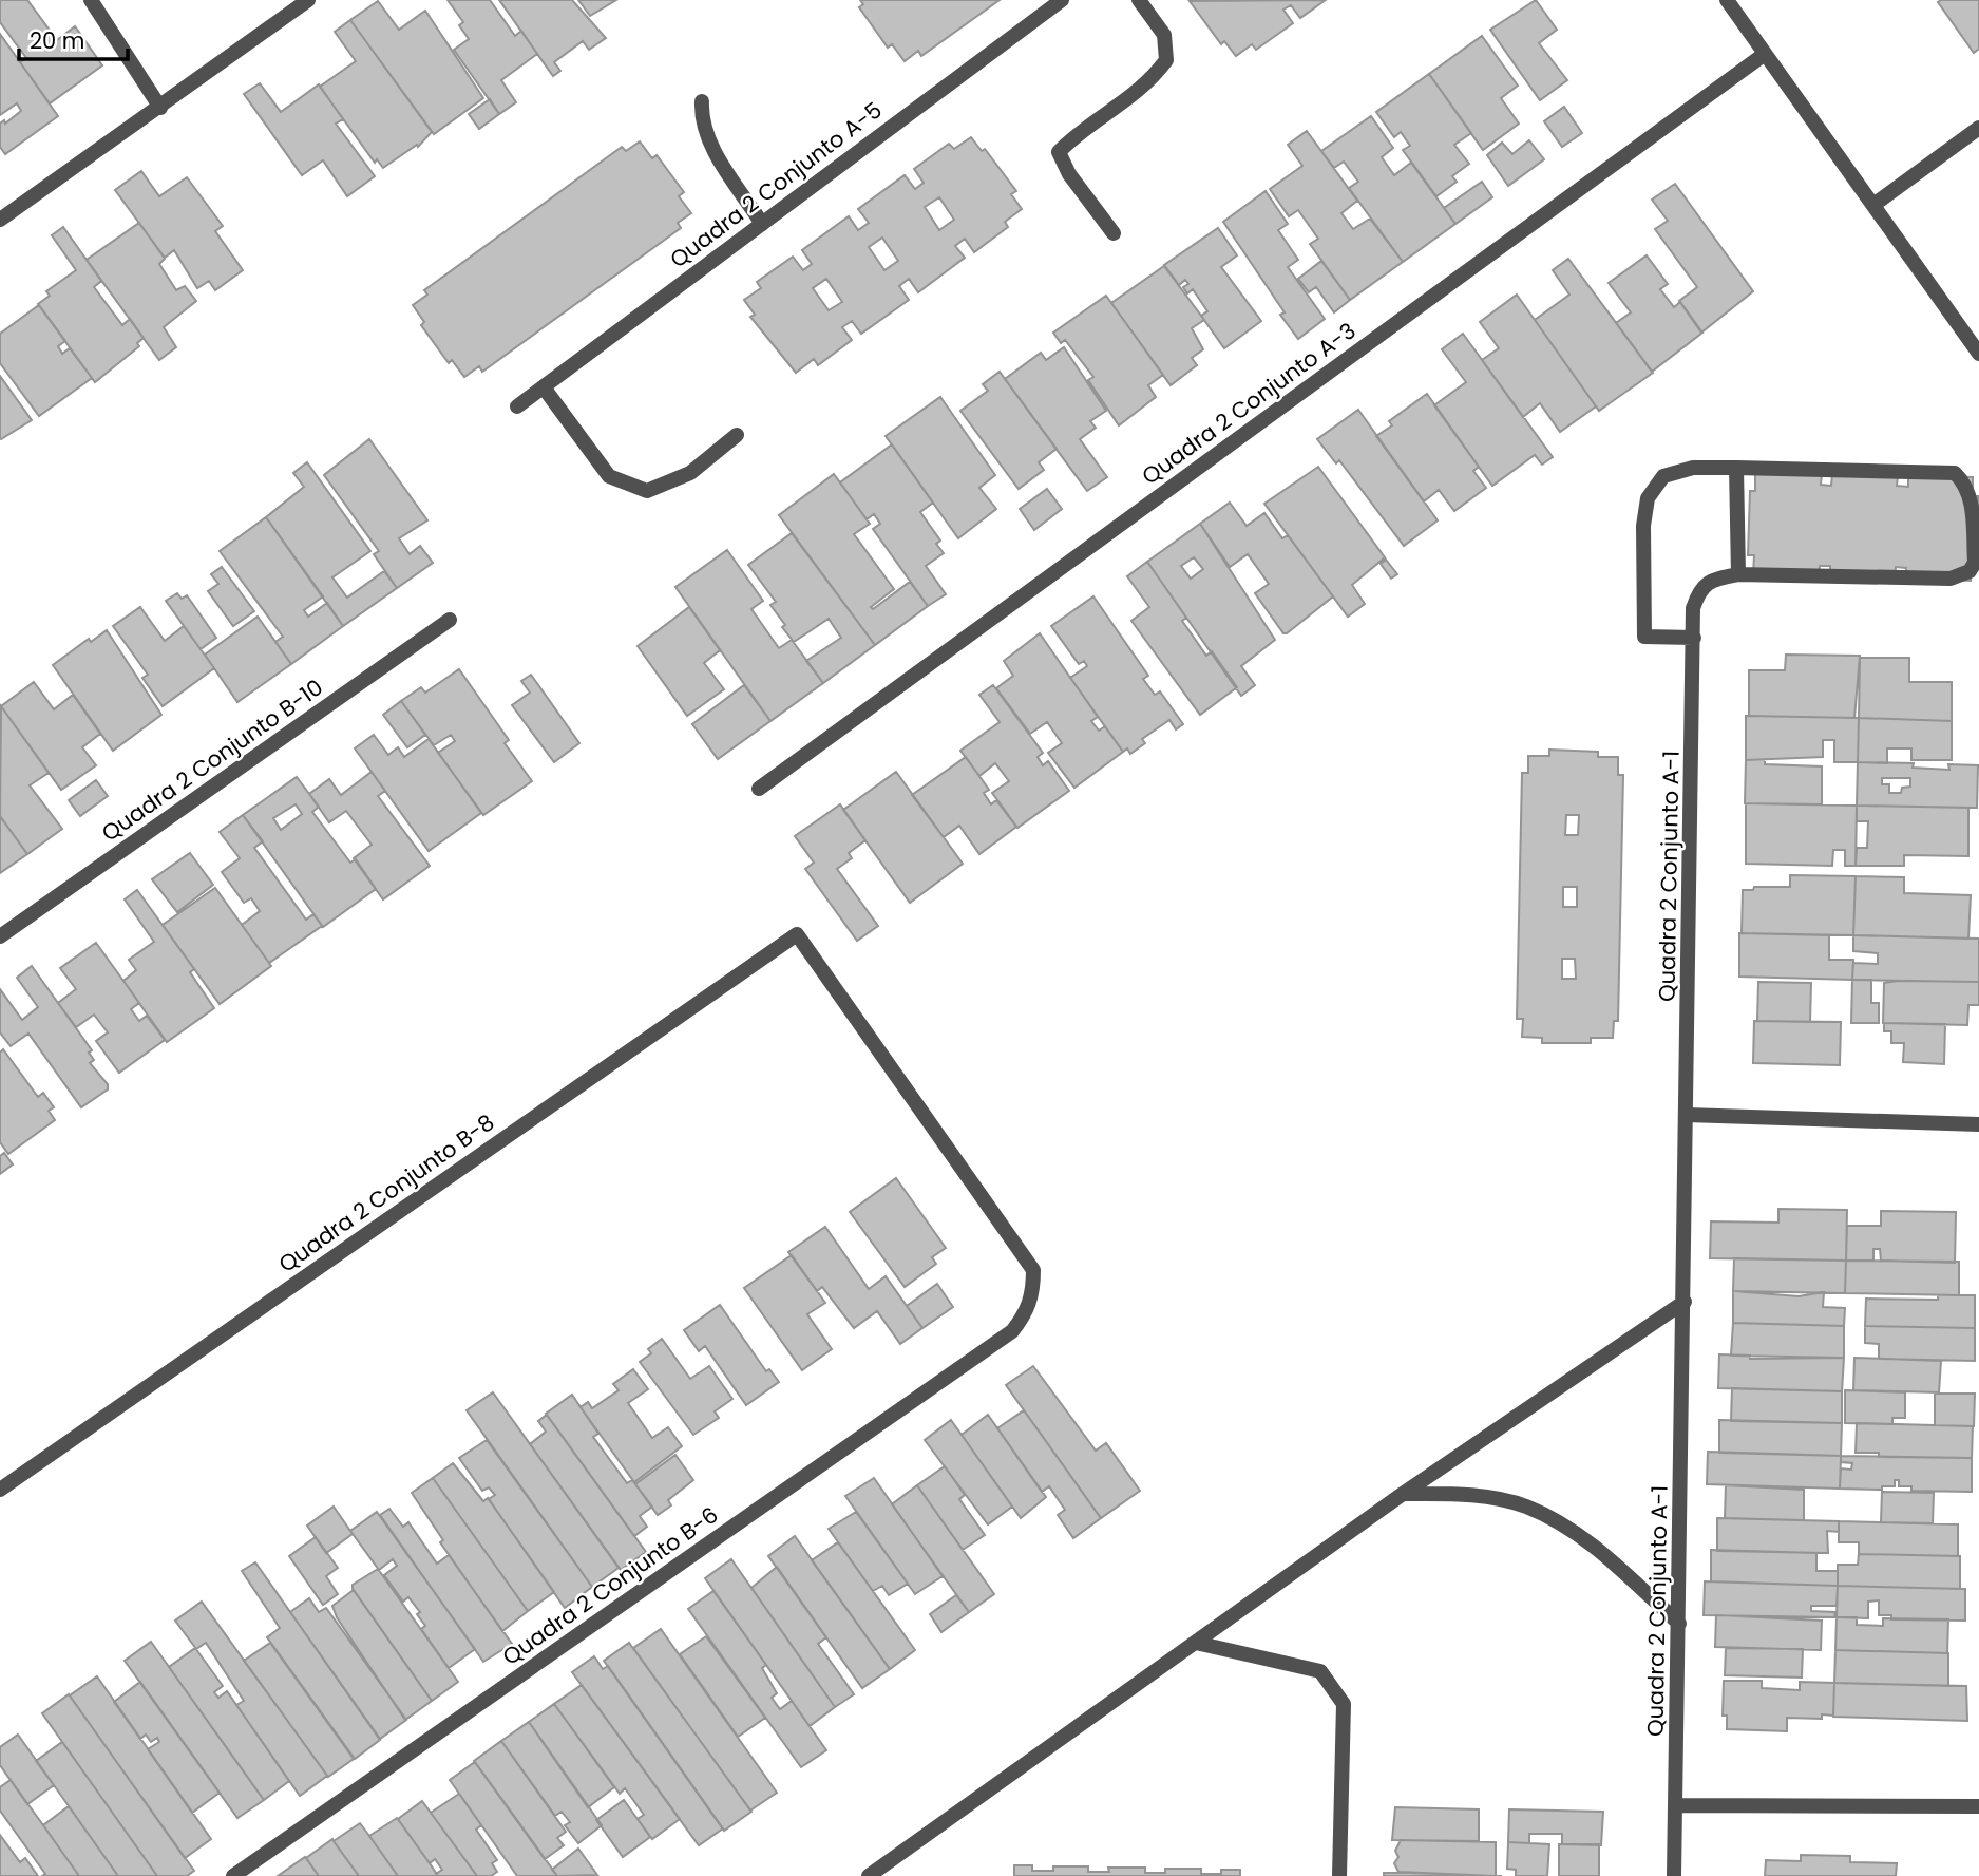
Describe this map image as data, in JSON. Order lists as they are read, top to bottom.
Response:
{
  "streets": {
    "street": [
      "Quadra 2 Conjunto A-5",
      "Quadra 2 Conjunto A-3",
      "Quadra 2 Conjunto B-10",
      "Quadra 2 Conjunto A-1",
      "Quadra 2 Conjunto B-8",
      "Quadra 2 Conjunto B-6"
    ]
  },
  "crossings": [
    ["Quadra 2 Conjunto B-8", "Quadra 2 Conjunto B-6"]
  ],
  "scale_bar": "20 m"
}
